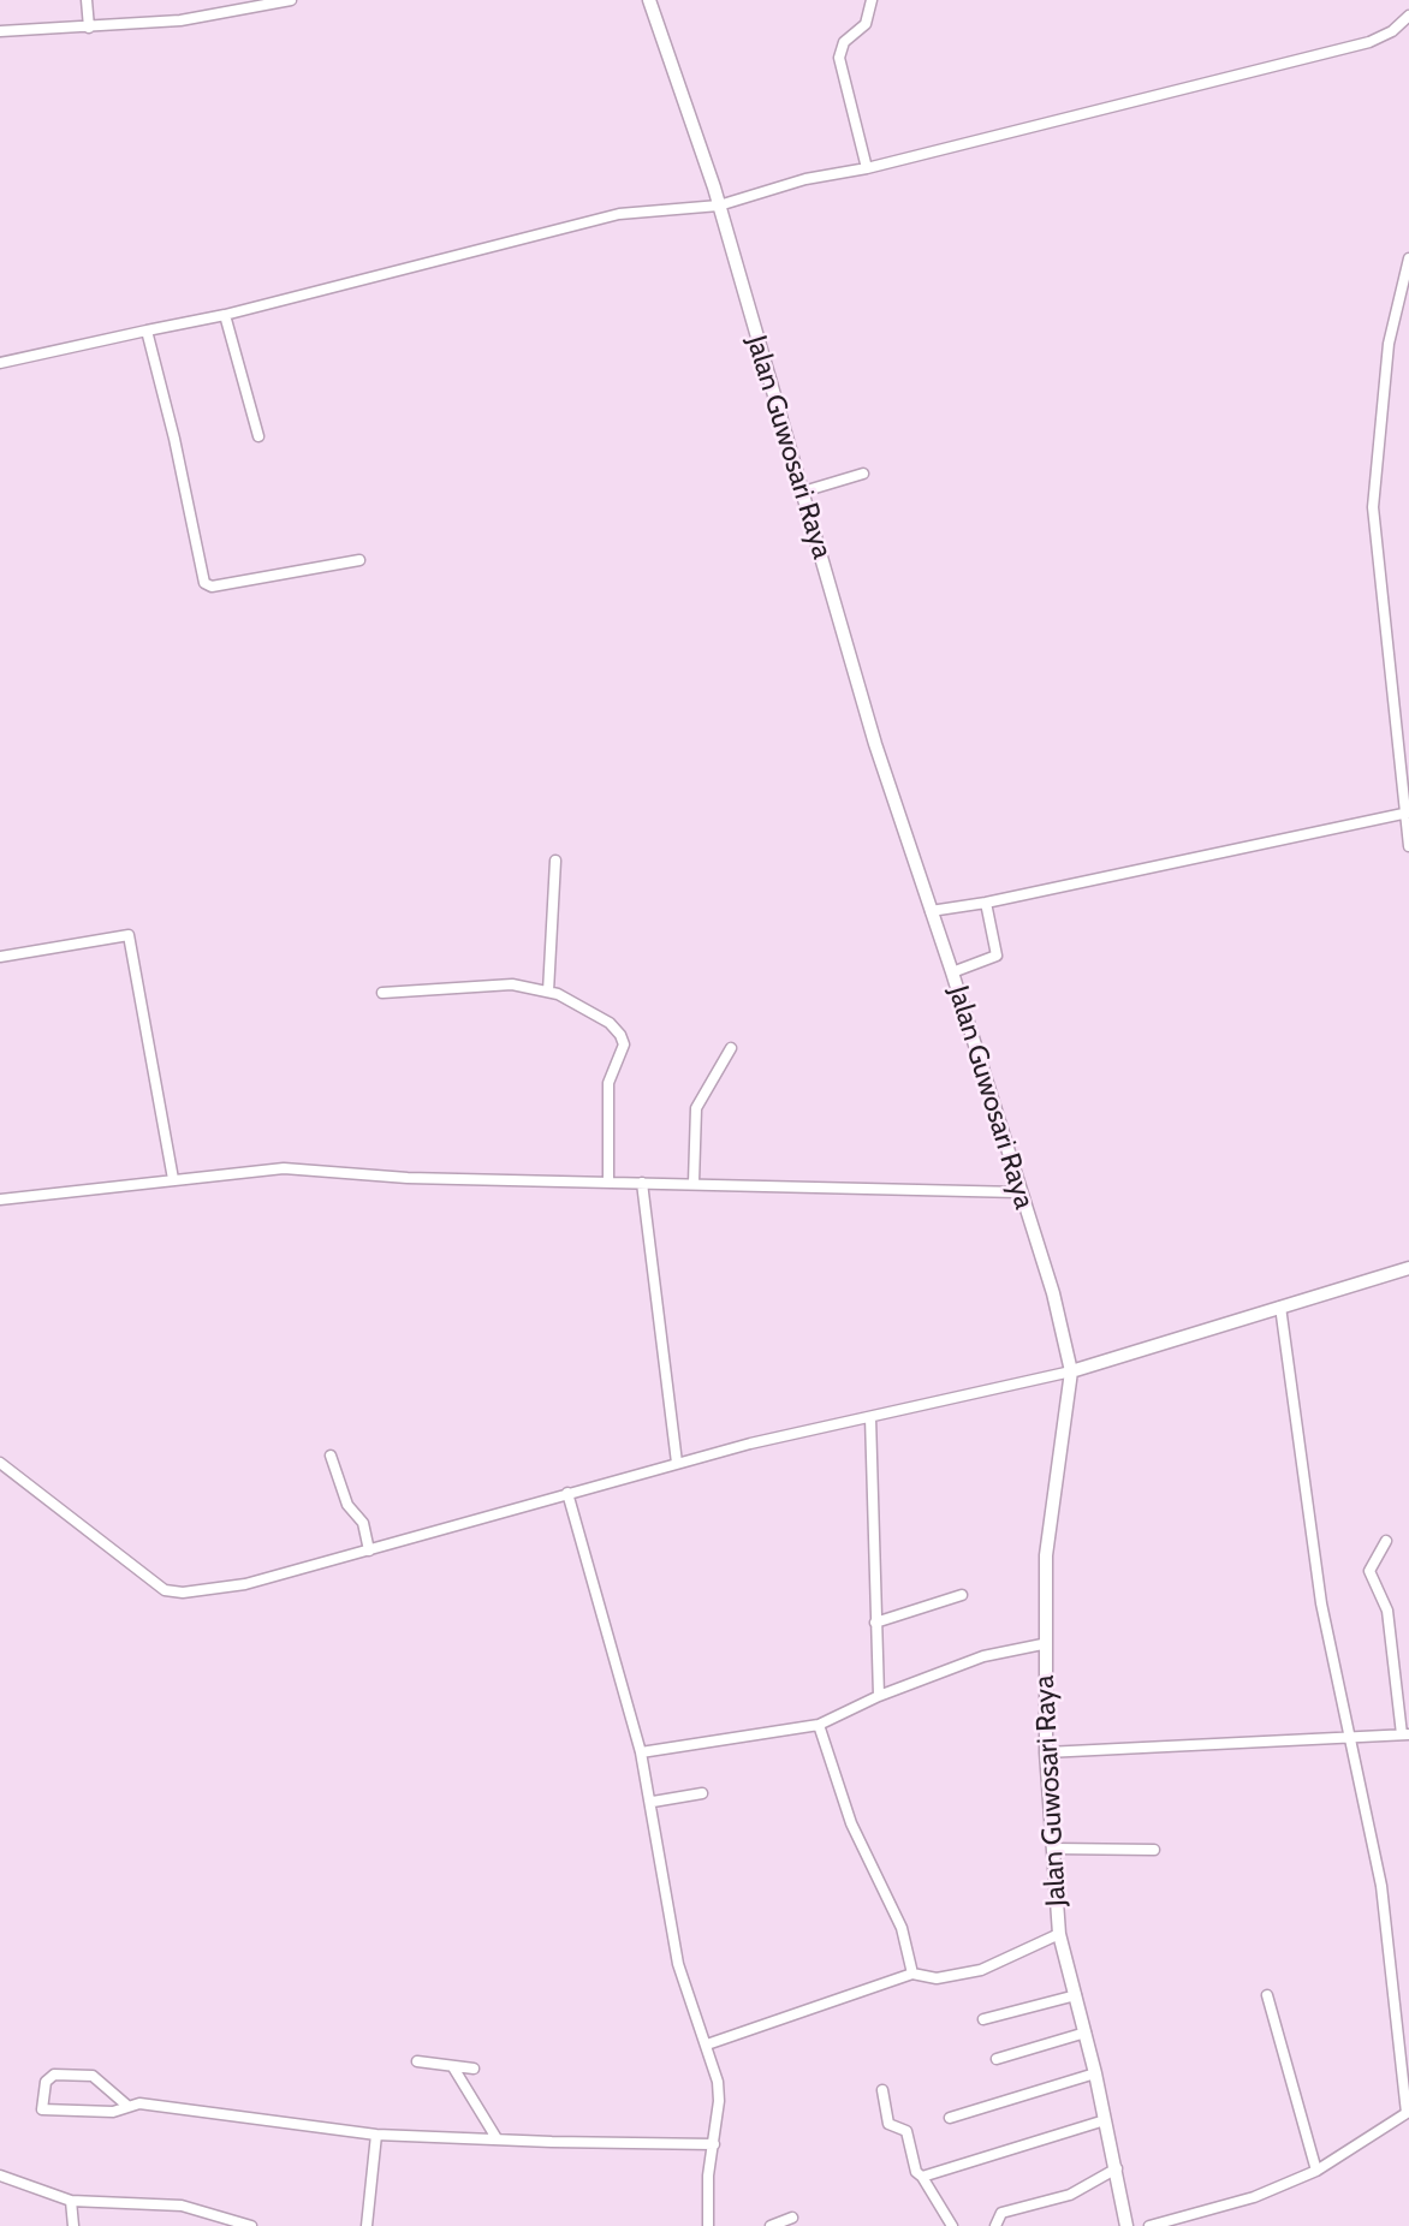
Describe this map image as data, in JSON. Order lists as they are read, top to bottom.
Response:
{
  "streets": {
    "street": ["Jalan Guwosari Raya"]
  }
}
